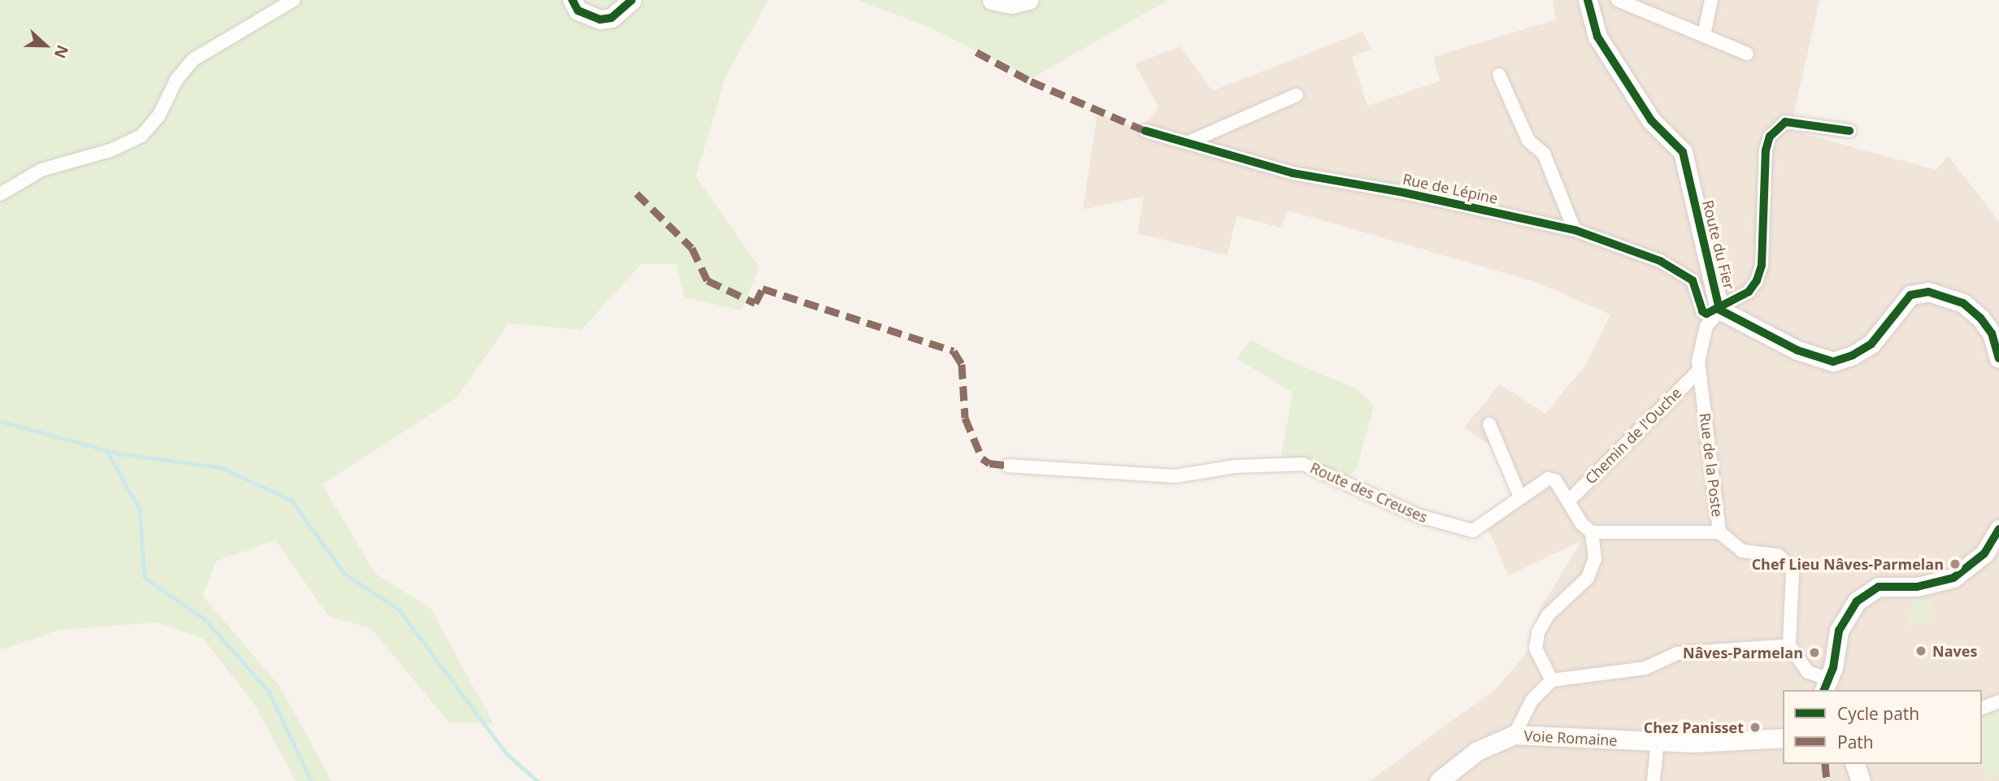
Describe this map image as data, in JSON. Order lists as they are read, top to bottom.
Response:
{
  "streets": {
    "main road": ["Route du Fier", "Voie Romaine"],
    "street": [
      "Rue de Lépine",
      "Chemin de l'Ouche",
      "Rue de la Poste",
      "Route des Creuses"
    ]
  },
  "crossings": [
    ["Rue de Lépine", "Route du Fier"],
    ["Rue de Lépine", "Rue de la Poste"],
    ["Route du Fier", "Rue de la Poste"],
    ["Chemin de l'Ouche", "Rue de la Poste"],
    ["Chemin de l'Ouche", "Route des Creuses"]
  ],
  "places": [
    "Chef Lieu Nâves-Parmelan",
    "Naves",
    "Nâves-Parmelan",
    "Chez Panisset"
  ],
  "legend": ["Cycle path", "Path"],
  "north": "right"
}
